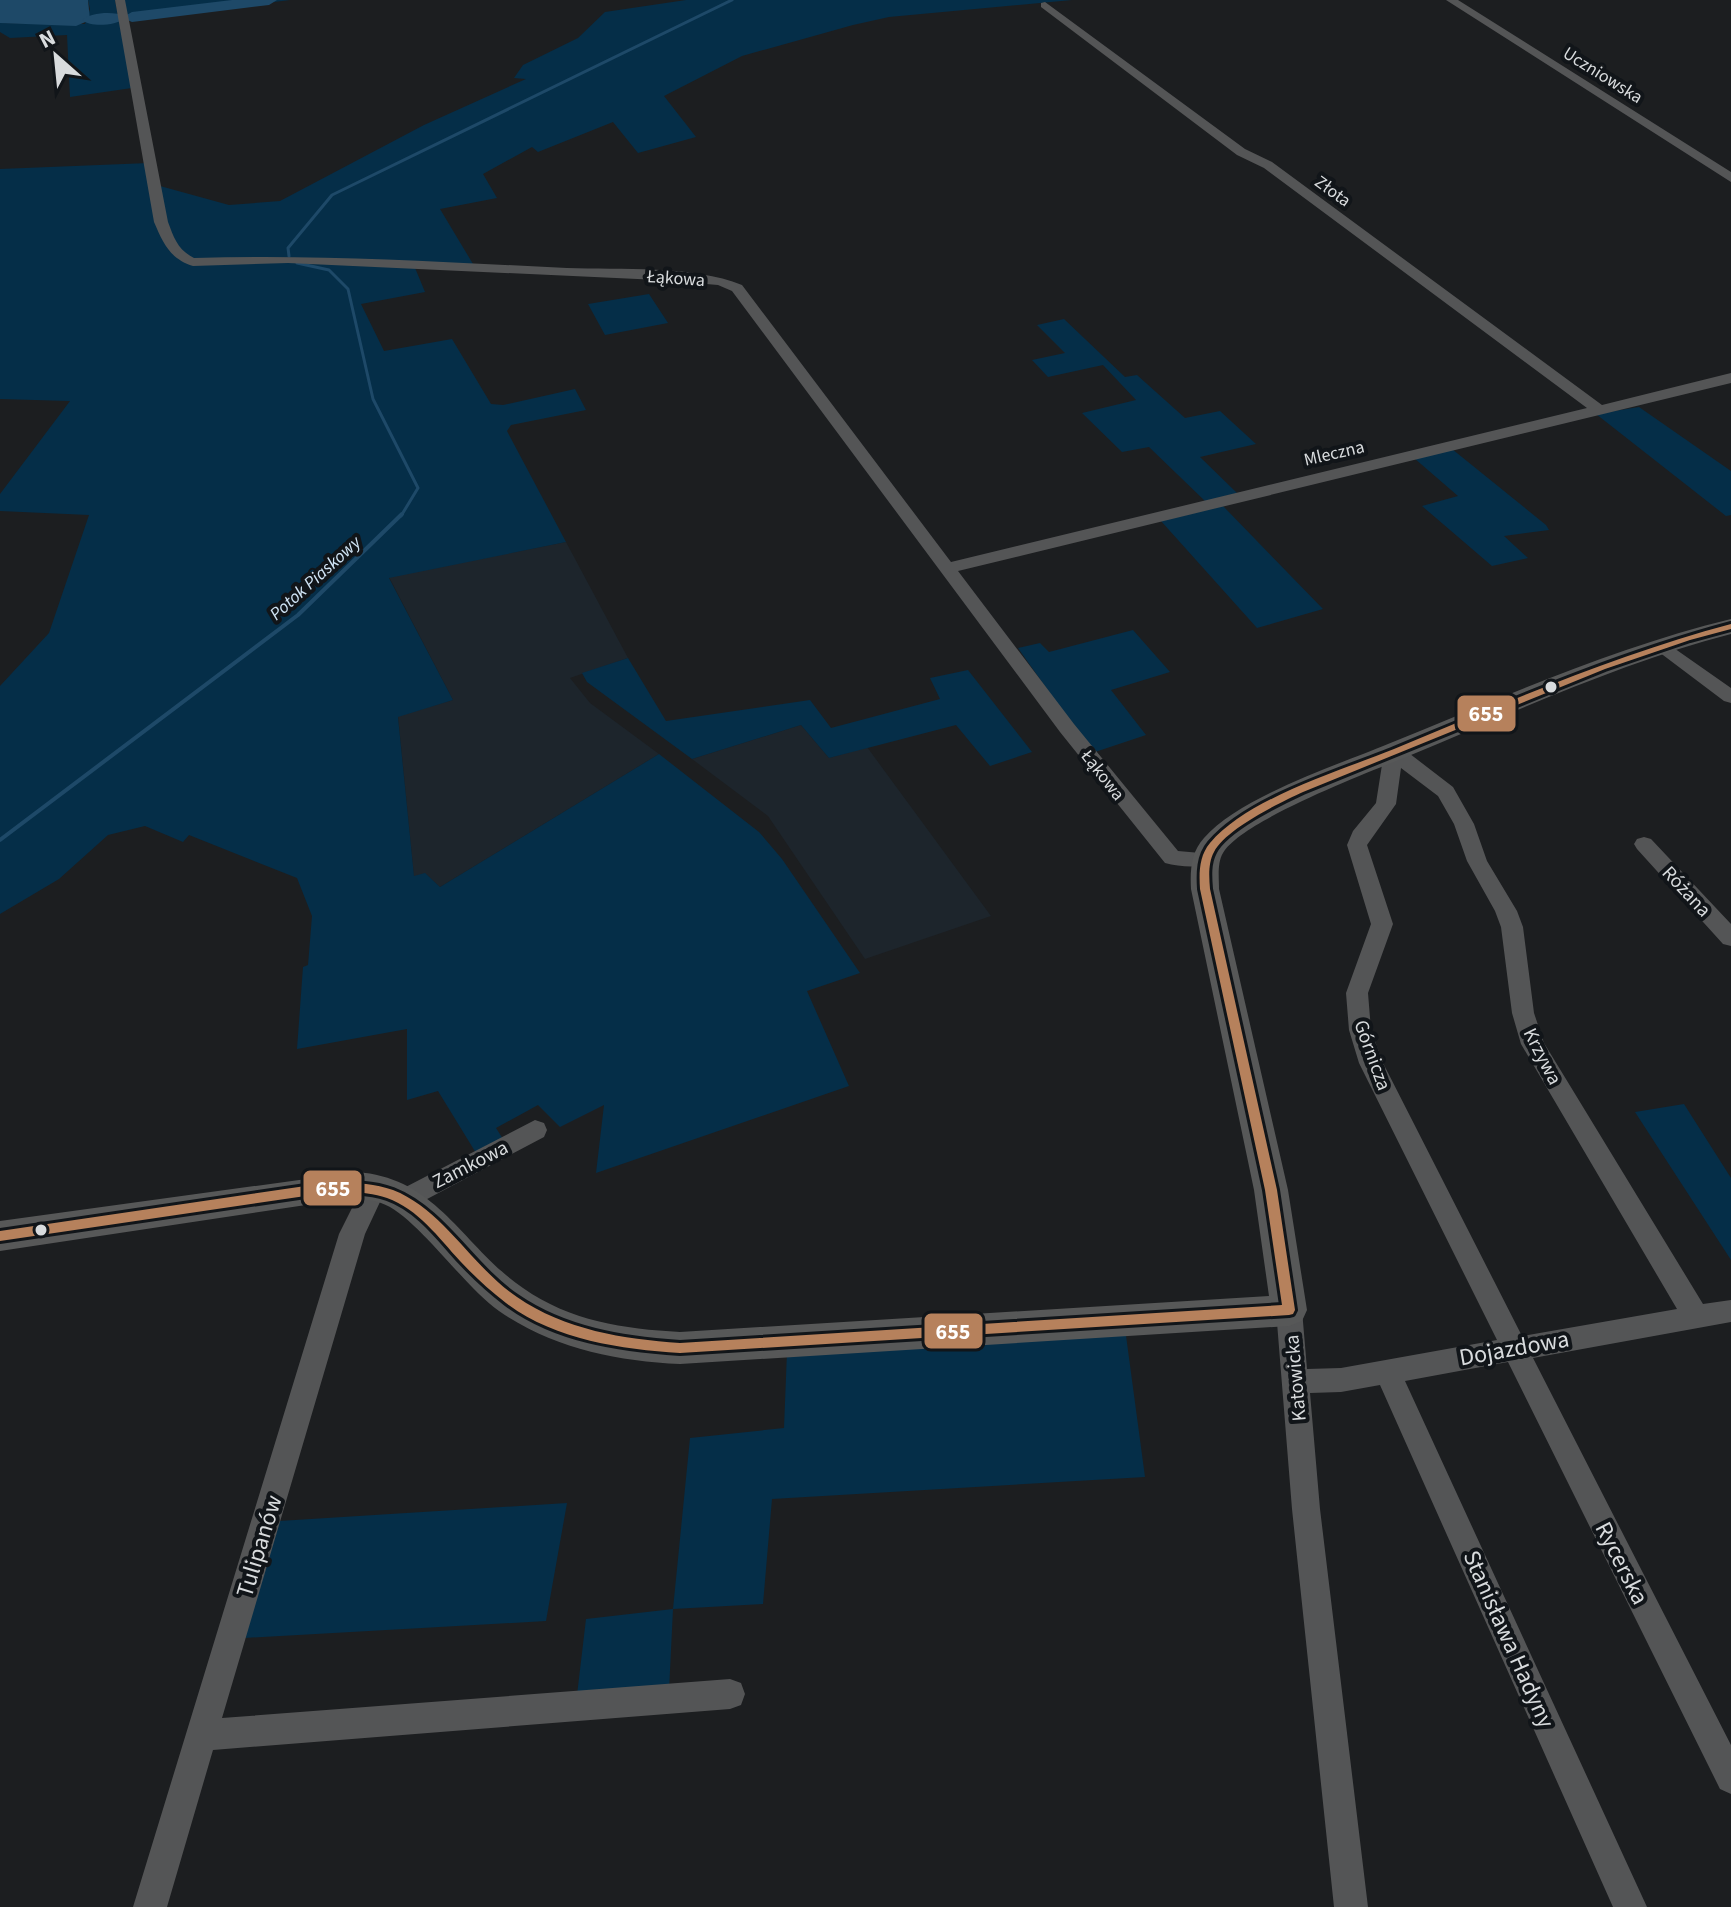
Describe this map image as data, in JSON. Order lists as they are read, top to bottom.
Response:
{
  "streets": {
    "street": [
      "Uczniowska",
      "Złota",
      "Łąkowa",
      "Mleczna",
      "Różana",
      "Górnicza",
      "Krzywa",
      "Zamkowa",
      "Dojazdowa",
      "Katowicka",
      "Tulipanów",
      "Rycerska",
      "Stanisława Hadyny"
    ]
  },
  "crossings": [
    ["Złota", "Mleczna"],
    ["Łąkowa", "Mleczna"],
    ["Łąkowa", "Katowicka"],
    ["Górnicza", "Krzywa"],
    ["Górnicza", "Dojazdowa"],
    ["Górnicza", "Rycerska"],
    ["Krzywa", "Dojazdowa"],
    ["Zamkowa", "Tulipanów"],
    ["Dojazdowa", "Katowicka"],
    ["Dojazdowa", "Rycerska"],
    ["Dojazdowa", "Stanisława Hadyny"]
  ],
  "water": ["Potok Piaskowy"],
  "lines": ["transit line 655"],
  "north": "top left"
}
